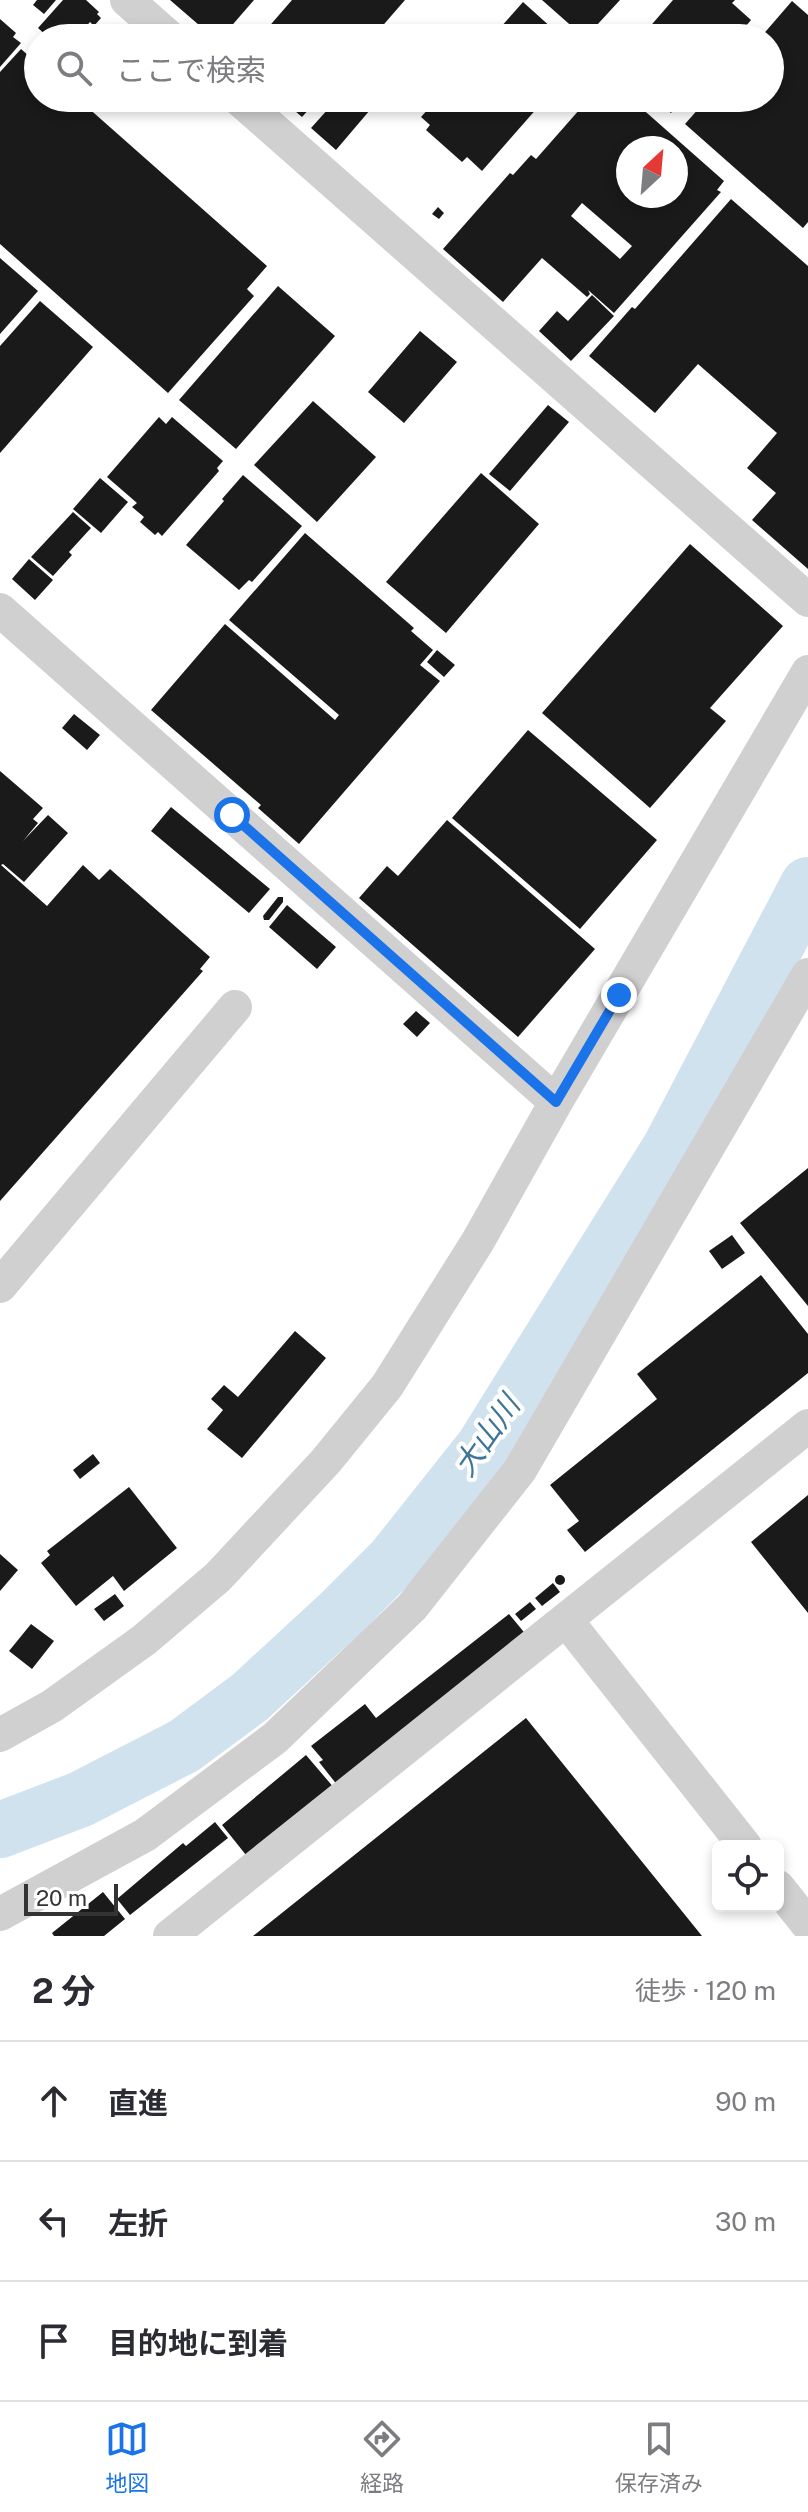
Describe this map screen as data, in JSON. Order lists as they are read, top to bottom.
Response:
{
  "water": ["大山川"],
  "scale_bar": "20 m",
  "north": "top right",
  "page": {
    "search": "ここで検索",
    "scale": "20 m",
    "heading": ["2 分", "徒歩 · 120 m"],
    "list": [
      ["直進", "90 m"],
      ["左折", "30 m"],
      "目的地に到着"
    ],
    "nav": ["地図", "経路", "保存済み"]
  }
}
